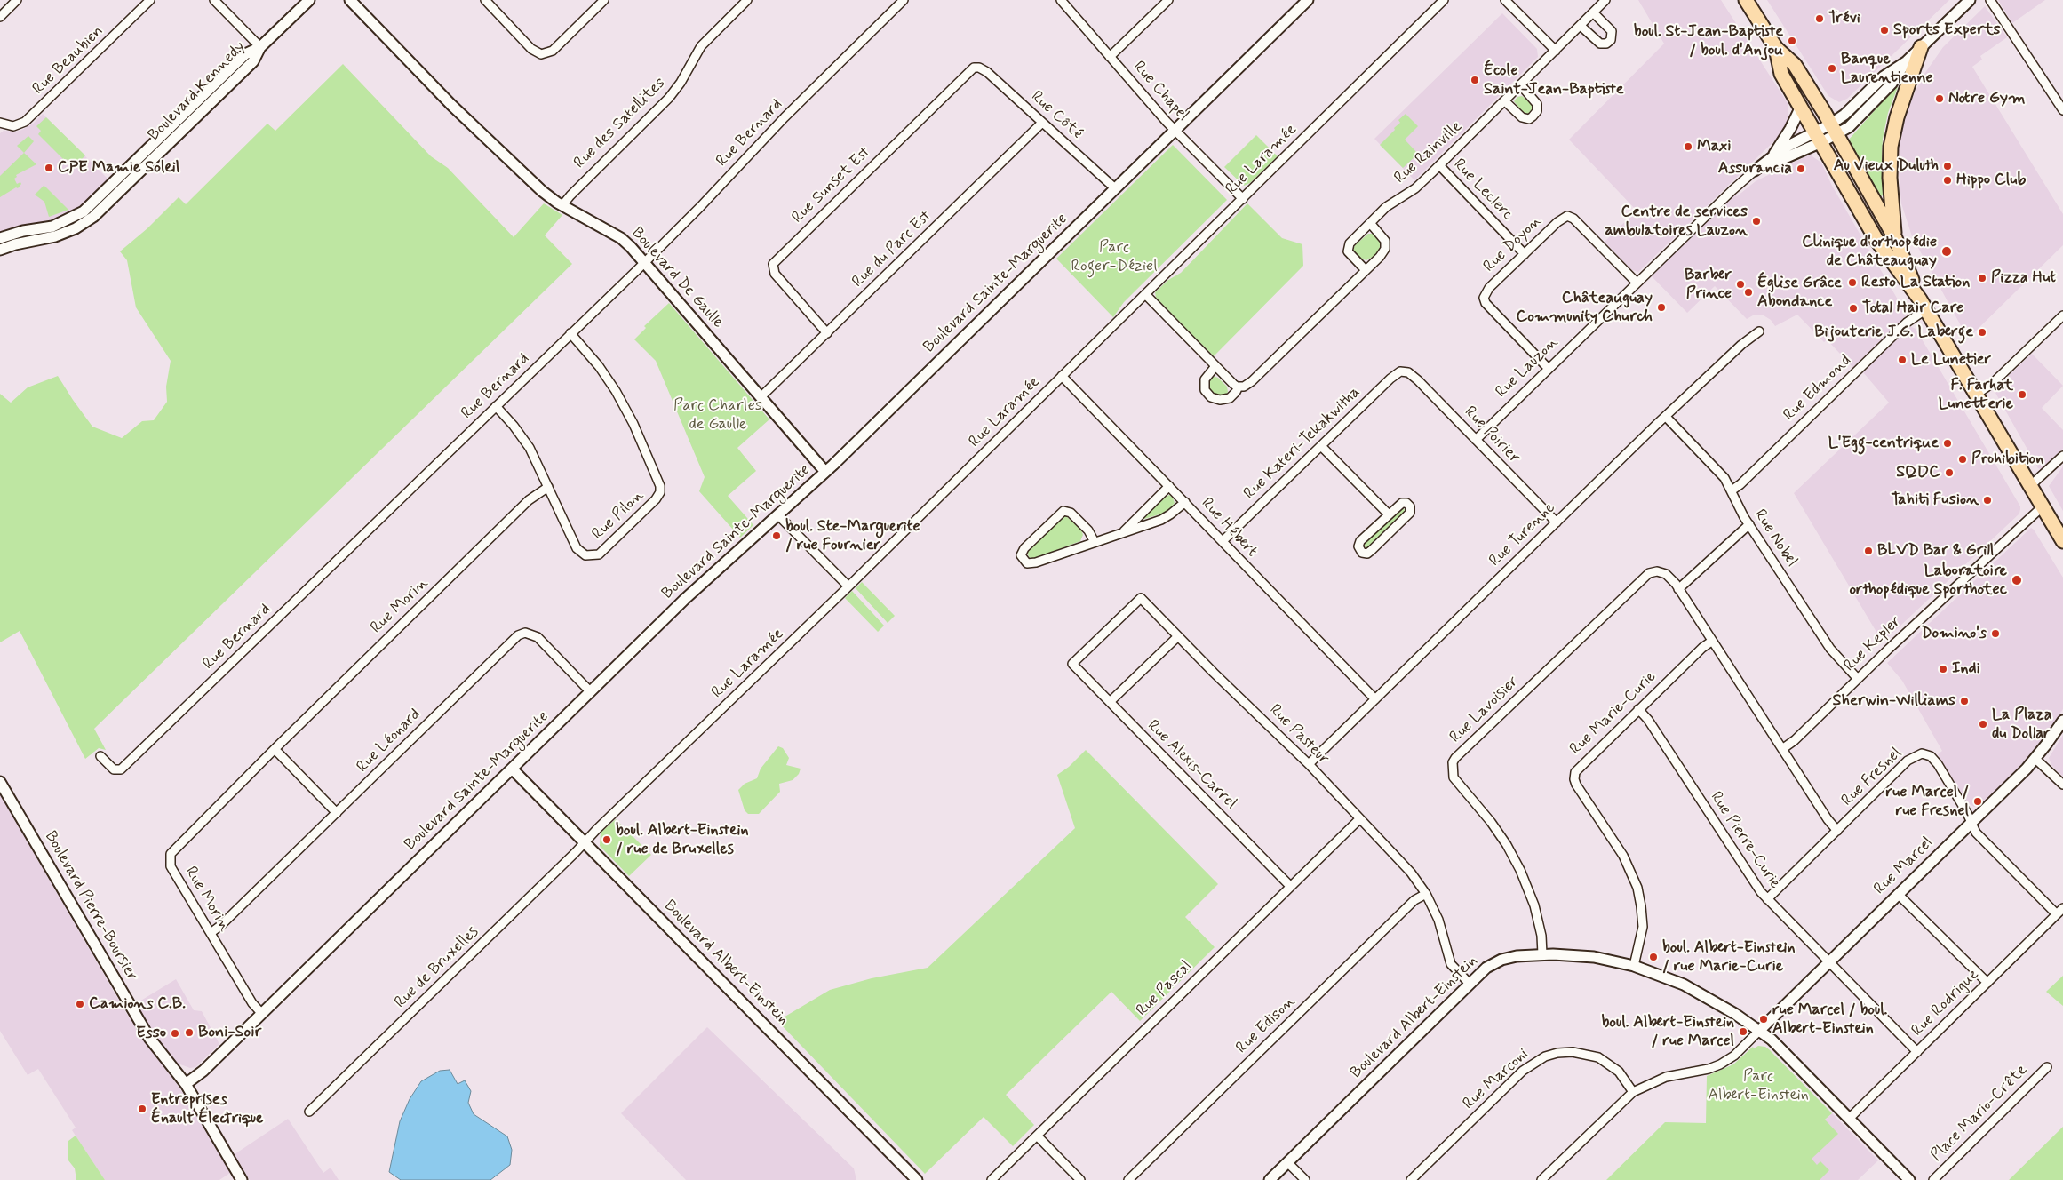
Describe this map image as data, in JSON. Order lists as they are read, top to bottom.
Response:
{
  "streets": {
    "street": [
      "Rue Beaubien",
      "Boulevard Kennedy",
      "Rue Chapel",
      "Rue Côté",
      "Rue des Satellites",
      "Rue Bernard",
      "Rue Rainville",
      "Rue Laramée",
      "Rue Sunset Est",
      "Rue Leclerc",
      "Rue Doyon",
      "Rue du Parc Est",
      "Boulevard De Gaulle",
      "Boulevard Sainte-Marguerite",
      "Rue Lauzon",
      "Rue Edmond",
      "Rue Poirier",
      "Rue Kateri-Tekakwitha",
      "Rue Pilon",
      "Rue Hébert",
      "Rue Turenne",
      "Rue Nobel",
      "Rue Morin",
      "Rue Kepler",
      "Rue Lavoisier",
      "Rue Marie-Curie",
      "Rue Pasteur",
      "Rue Léonard",
      "Rue Alexis-Carrel",
      "Rue Fresnel",
      "Rue Pierre-Curie",
      "Rue Marcel",
      "Boulevard Pierre-Boursier",
      "Boulevard Albert-Einstein",
      "Rue de Bruxelles",
      "Rue Pascal",
      "Rue Rodrigue",
      "Rue Edison",
      "Rue Marconi",
      "Place Mario-Crête"
    ]
  },
  "crossings": [
    ["Rue Chapel", "Rue Laramée"],
    ["Rue Chapel", "Boulevard Sainte-Marguerite"],
    ["Rue Côté", "Rue Sunset Est"],
    ["Rue Côté", "Rue du Parc Est"],
    ["Rue Côté", "Boulevard Sainte-Marguerite"],
    ["Rue des Satellites", "Boulevard De Gaulle"],
    ["Rue Bernard", "Boulevard De Gaulle"],
    ["Rue Bernard", "Rue Pilon"],
    ["Rue Rainville", "Rue Leclerc"],
    ["Rue Laramée", "Rue Hébert"],
    ["Rue Laramée", "Boulevard Albert-Einstein"],
    ["Rue Laramée", "Rue de Bruxelles"],
    ["Rue Sunset Est", "Rue du Parc Est"],
    ["Rue Leclerc", "Rue Doyon"],
    ["Rue Doyon", "Rue Lauzon"],
    ["Rue du Parc Est", "Boulevard De Gaulle"],
    ["Boulevard De Gaulle", "Boulevard Sainte-Marguerite"],
    ["Boulevard Sainte-Marguerite", "Rue Morin"],
    ["Boulevard Sainte-Marguerite", "Rue Léonard"],
    ["Boulevard Sainte-Marguerite", "Boulevard Pierre-Boursier"],
    ["Boulevard Sainte-Marguerite", "Boulevard Albert-Einstein"],
    ["Rue Lauzon", "Rue Poirier"],
    ["Rue Edmond", "Rue Nobel"],
    ["Rue Poirier", "Rue Kateri-Tekakwitha"],
    ["Rue Poirier", "Rue Turenne"],
    ["Rue Kateri-Tekakwitha", "Rue Hébert"],
    ["Rue Pilon", "Rue Morin"],
    ["Rue Hébert", "Rue Turenne"],
    ["Rue Turenne", "Rue Nobel"],
    ["Rue Turenne", "Rue Pasteur"],
    ["Rue Nobel", "Rue Kepler"],
    ["Rue Morin", "Rue Léonard"],
    ["Rue Kepler", "Rue Lavoisier"],
    ["Rue Lavoisier", "Rue Marie-Curie"],
    ["Rue Lavoisier", "Rue Fresnel"],
    ["Rue Lavoisier", "Boulevard Albert-Einstein"],
    ["Rue Marie-Curie", "Rue Pierre-Curie"],
    ["Rue Marie-Curie", "Boulevard Albert-Einstein"],
    ["Rue Pasteur", "Rue Alexis-Carrel"],
    ["Rue Pasteur", "Boulevard Albert-Einstein"],
    ["Rue Pasteur", "Rue Pascal"],
    ["Rue Pasteur", "Rue Edison"],
    ["Rue Alexis-Carrel", "Rue Pascal"],
    ["Rue Fresnel", "Rue Pierre-Curie"],
    ["Rue Fresnel", "Rue Marcel"],
    ["Rue Fresnel", "Rue Rodrigue"],
    ["Rue Pierre-Curie", "Rue Marcel"],
    ["Rue Pierre-Curie", "Rue Rodrigue"],
    ["Rue Marcel", "Boulevard Albert-Einstein"],
    ["Boulevard Albert-Einstein", "Rue de Bruxelles"],
    ["Boulevard Albert-Einstein", "Rue Rodrigue"]
  ],
  "parks": ["Parc Roger-Déziel", "Parc Charles de Gaulle", "Parc Albert-Einstein"],
  "places": [
    "Trévi",
    "Sports Experts",
    "boul. St-Jean-Baptiste / boul. d'Anjou",
    "Banque Laurentienne",
    "École Saint-Jean-Baptiste",
    "Notre Gym",
    "Maxi",
    "Au Vieux Duluth",
    "CPE Mamie Soleil",
    "Assurancia",
    "Hippo Club",
    "Centre de services ambulatoires Lauzon",
    "Clinique d'orthopédie de Châteauguay",
    "Pizza Hut",
    "Resto La Station",
    "Barber Prince",
    "Église Grâce Abondance",
    "Châteauguay Community Church",
    "Total Hair Care",
    "Bijouterie J.G. Laberge",
    "Le Lunetier",
    "F. Farhat Lunetterie",
    "L'Egg-centrique",
    "Prohibition",
    "SQDC",
    "Tahiti Fusion",
    "boul. Ste-Marguerite / rue Fournier",
    "BLVD Bar & Grill",
    "Laboratoire orthopédique Sporthotec",
    "Domino's",
    "Indi",
    "Sherwin-Williams",
    "La Plaza du Dollar",
    "rue Marcel / rue Fresnel",
    "boul. Albert-Einstein / rue de Bruxelles",
    "boul. Albert-Einstein / rue Marie-Curie",
    "Camions C.B.",
    "rue Marcel / boul. Albert-Einstein",
    "boul. Albert-Einstein / rue Marcel",
    "Boni-Soir",
    "Esso",
    "Entreprises Énault Électrique"
  ]
}
